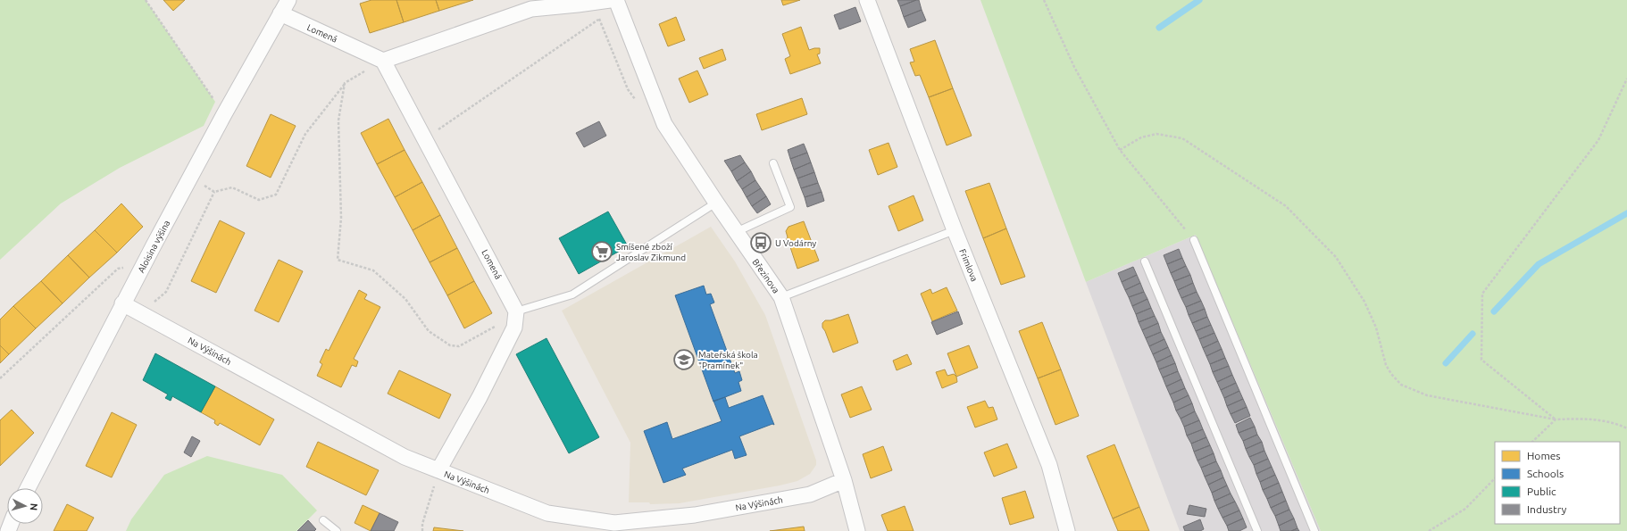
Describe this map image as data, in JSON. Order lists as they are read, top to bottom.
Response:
{
  "streets": {
    "street": [
      "Lomená",
      "Aloisina výšina",
      "Frimlova",
      "Březinova",
      "Na Výšinách"
    ]
  },
  "crossings": [
    ["Lomená", "Aloisina výšina"],
    ["Aloisina výšina", "Na Výšinách"],
    ["Březinova", "Na Výšinách"]
  ],
  "places": {
    "bus stop": ["U Vodárny"],
    "supermarket": ["Smíšené zboží Jaroslav Zikmund"],
    "school or university": ["Mateřská škola \"Pramínek\""]
  },
  "legend": [
    "Homes",
    "Schools",
    "Public",
    "Industry"
  ],
  "north": "right"
}
